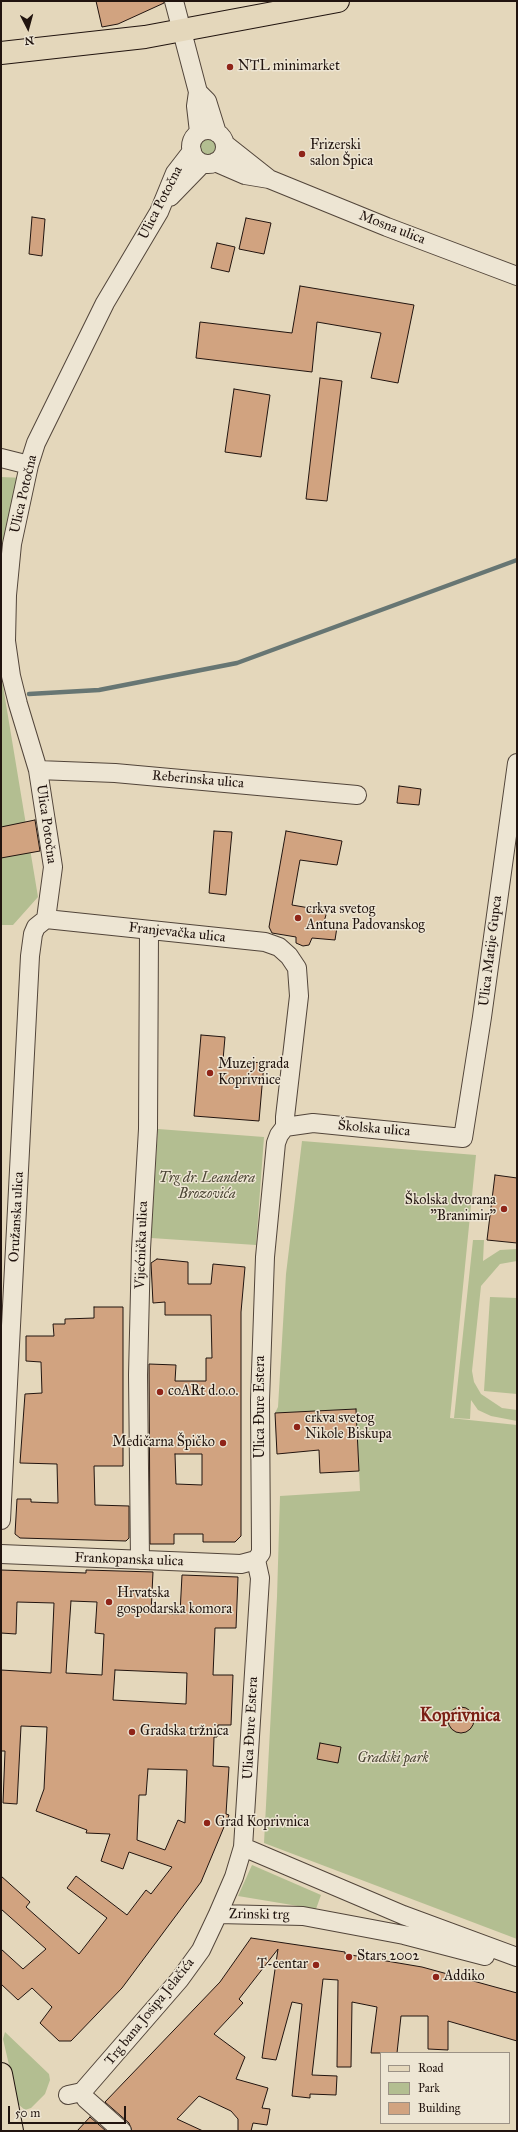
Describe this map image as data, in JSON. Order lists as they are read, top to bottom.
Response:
{
  "streets": {
    "street": [
      "Ulica Potočna",
      "Mosna ulica",
      "Reberinska ulica",
      "Franjevačka ulica",
      "Ulica Matije Gupca",
      "Školska ulica",
      "Oružanska ulica",
      "Vijećnička ulica",
      "Ulica Đure Estera",
      "Frankopanska ulica",
      "Zrinski trg",
      "Trg bana Josipa Jelačića"
    ]
  },
  "crossings": [
    ["Ulica Potočna", "Mosna ulica"],
    ["Ulica Potočna", "Reberinska ulica"],
    ["Ulica Potočna", "Franjevačka ulica"],
    ["Ulica Potočna", "Oružanska ulica"],
    ["Franjevačka ulica", "Oružanska ulica"],
    ["Franjevačka ulica", "Vijećnička ulica"],
    ["Franjevačka ulica", "Ulica Đure Estera"],
    ["Ulica Matije Gupca", "Školska ulica"],
    ["Školska ulica", "Ulica Đure Estera"],
    ["Vijećnička ulica", "Frankopanska ulica"],
    ["Ulica Đure Estera", "Frankopanska ulica"],
    ["Ulica Đure Estera", "Zrinski trg"],
    ["Zrinski trg", "Trg bana Josipa Jelačića"]
  ],
  "districts": ["Koprivnica"],
  "parks": ["Trg dr. Leandera Brozovića", "Gradski park"],
  "places": [
    "NTL minimarket",
    "Frizerski salon Špica",
    "crkva svetog Antuna Padovanskog",
    "Muzej grada Koprivnice",
    "Školska dvorana \"Branimir\"",
    "coARt d.o.o.",
    "crkva svetog Nikole Biskupa",
    "Medičarna Špičko",
    "Hrvatska gospodarska komora",
    "Gradska tržnica",
    "Grad Koprivnica",
    "Stars 2002",
    "T-centar",
    "Addiko"
  ],
  "legend": ["Road", "Park", "Building"],
  "scale_bar": "50 m",
  "north": "bottom"
}
